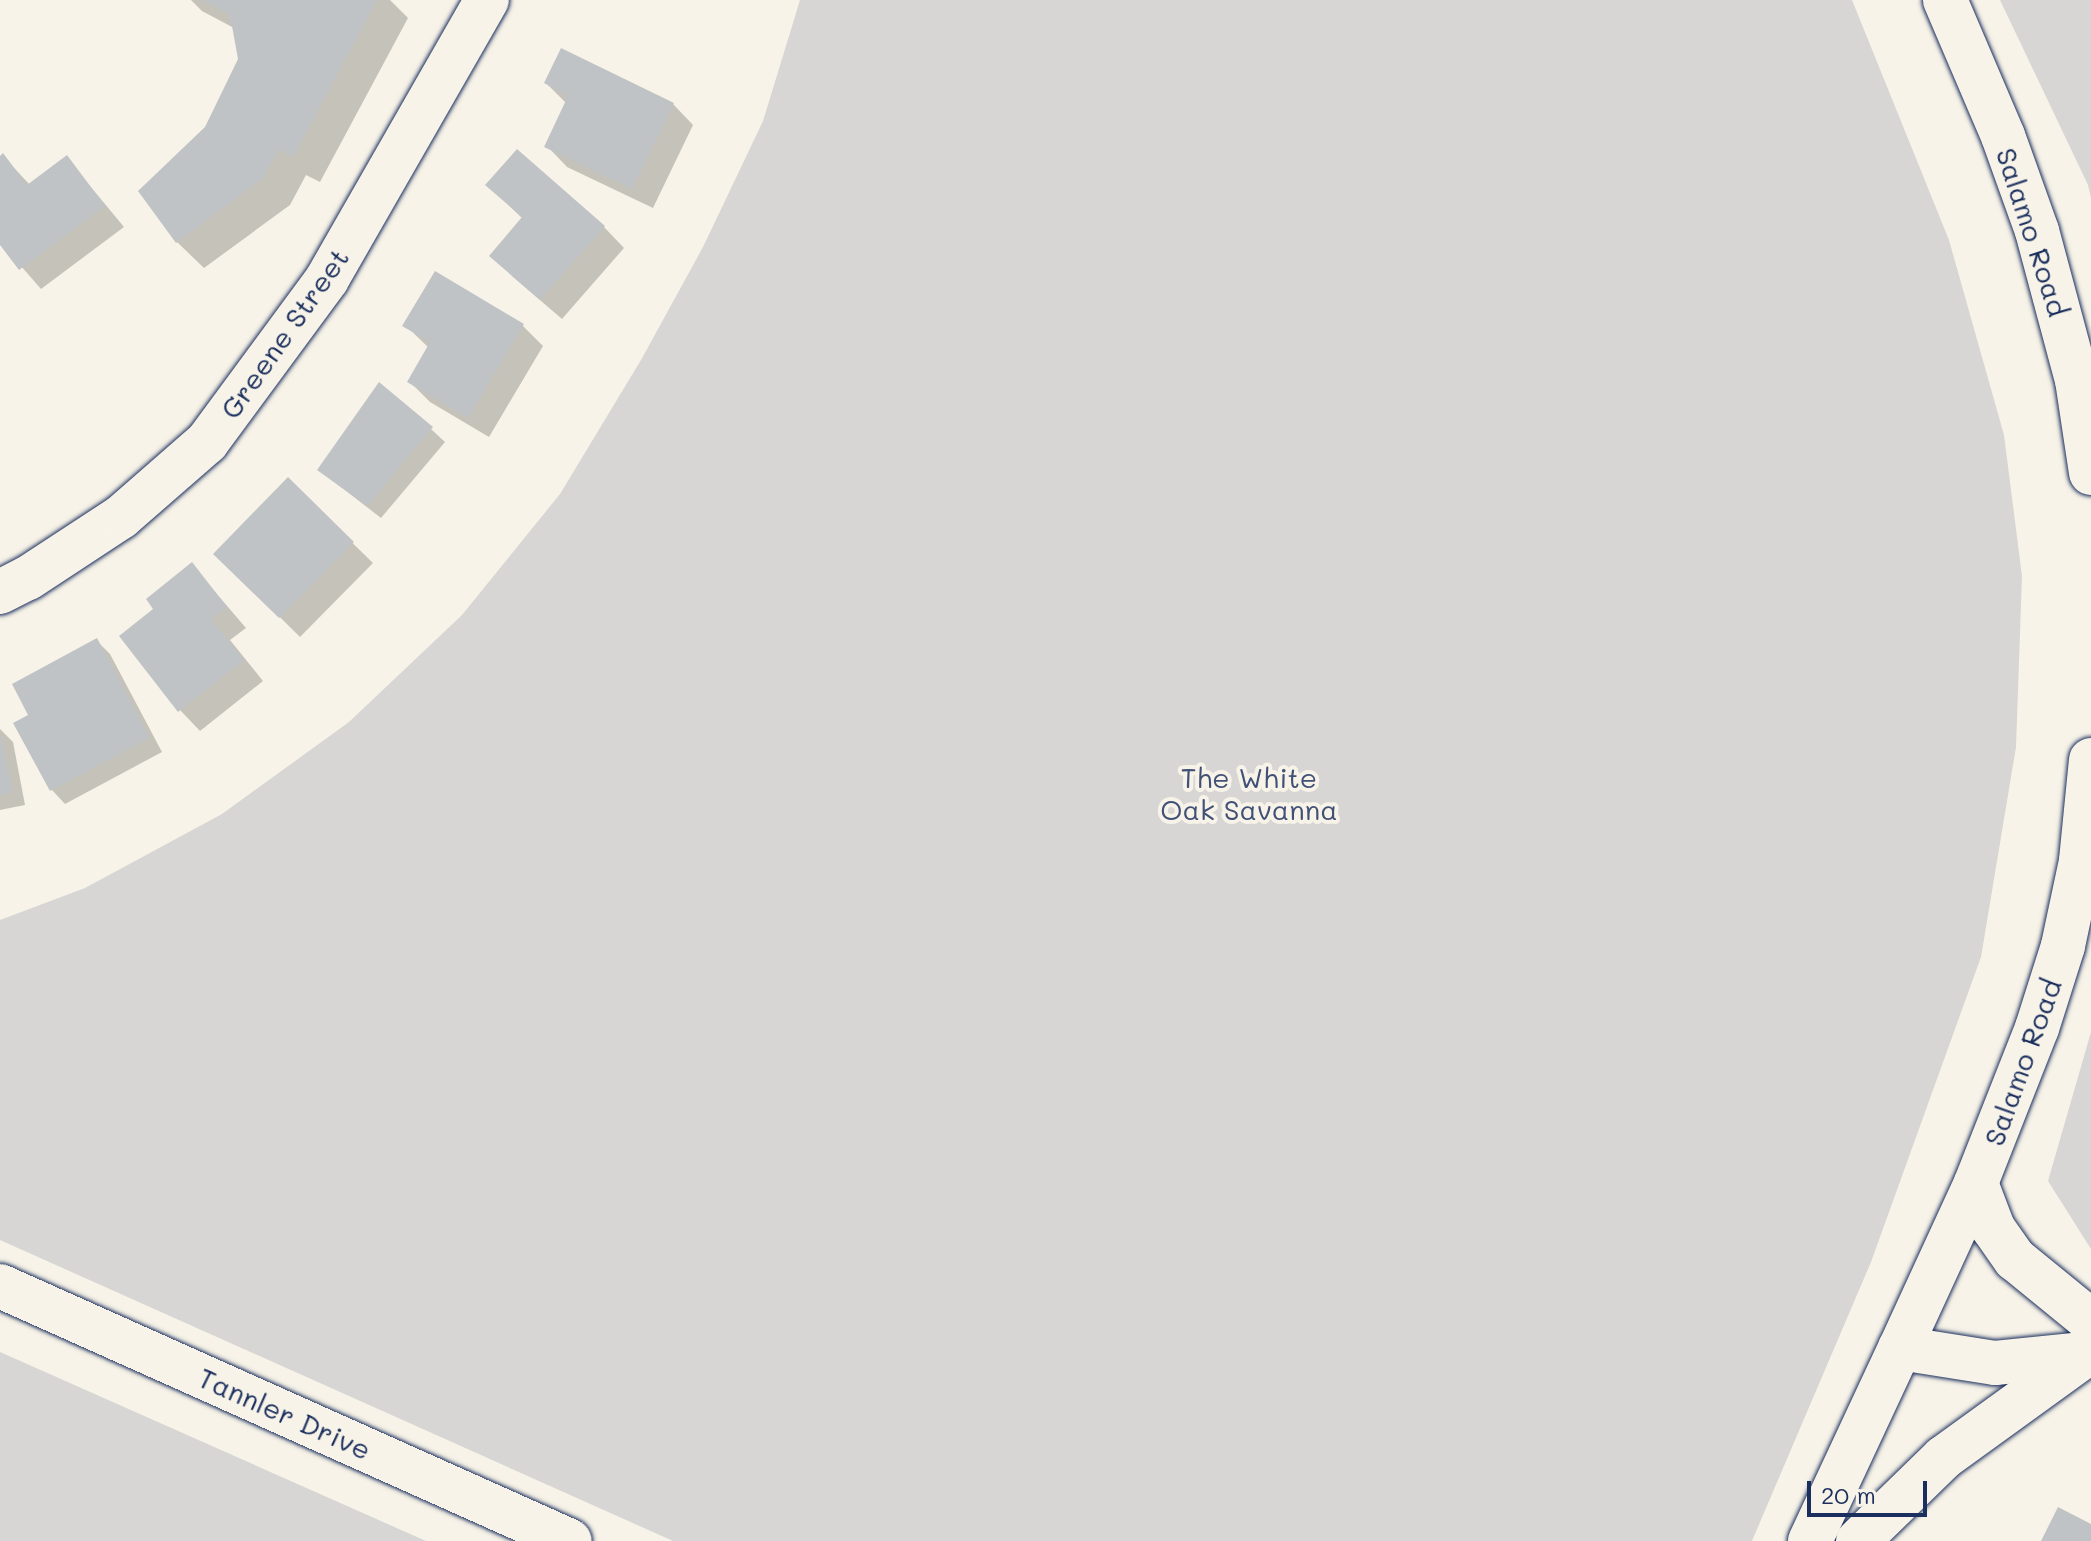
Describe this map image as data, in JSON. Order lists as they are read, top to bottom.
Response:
{
  "streets": {
    "main road": ["Salamo Road", "Greene Street", "Tannler Drive"]
  },
  "parks": ["The White Oak Savanna"],
  "scale_bar": "20 m"
}
